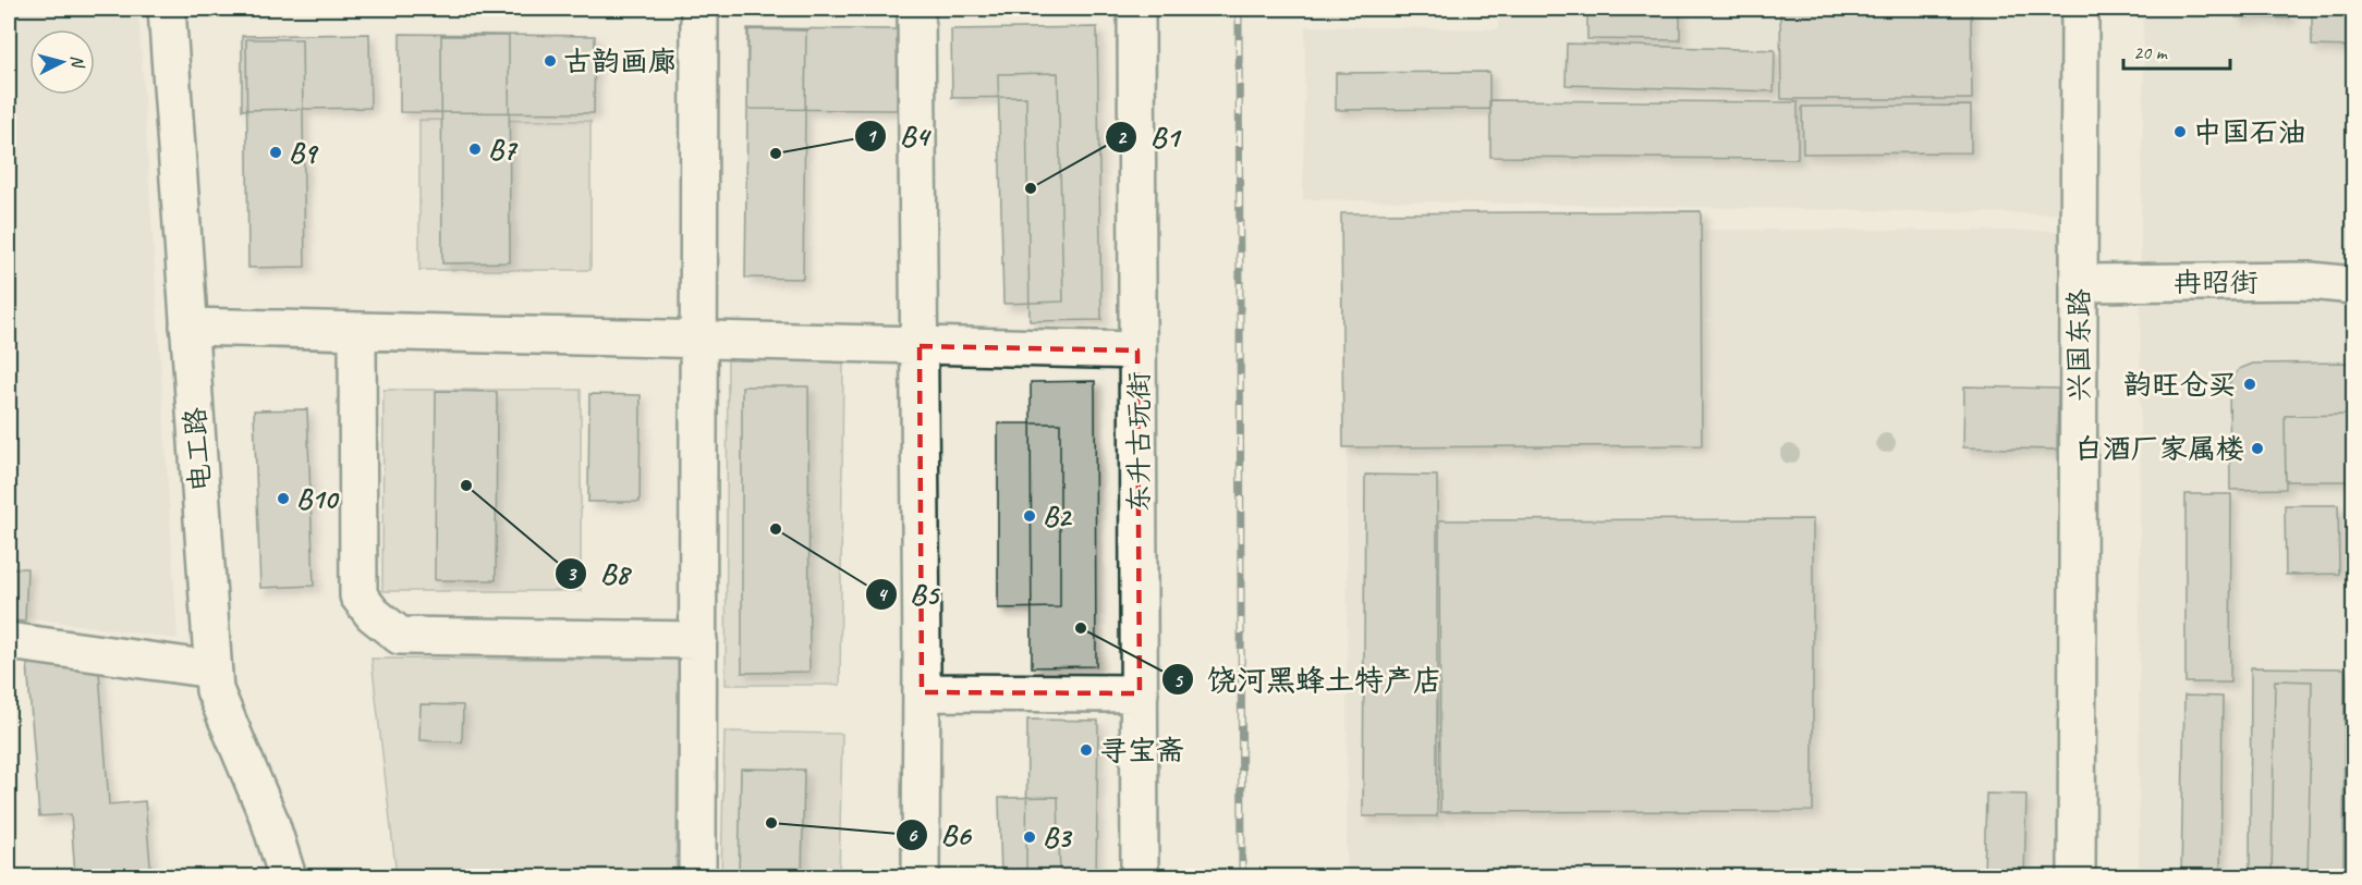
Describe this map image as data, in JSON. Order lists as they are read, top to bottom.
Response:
{
  "streets": {
    "street": [
      "冉昭街",
      "兴国东路",
      "东升古玩街",
      "电工路"
    ]
  },
  "crossings": [
    ["冉昭街", "兴国东路"]
  ],
  "places": [
    "古韵画廊",
    "中国石油",
    "B7",
    "B9",
    "B4",
    "B1",
    "韵旺仓买",
    "白酒厂家属楼",
    "B8",
    "B10",
    "B2",
    "B5",
    "饶河黑蜂土特产店",
    "寻宝斋",
    "B6",
    "B3"
  ],
  "scale_bar": "20 m",
  "north": "right"
}
